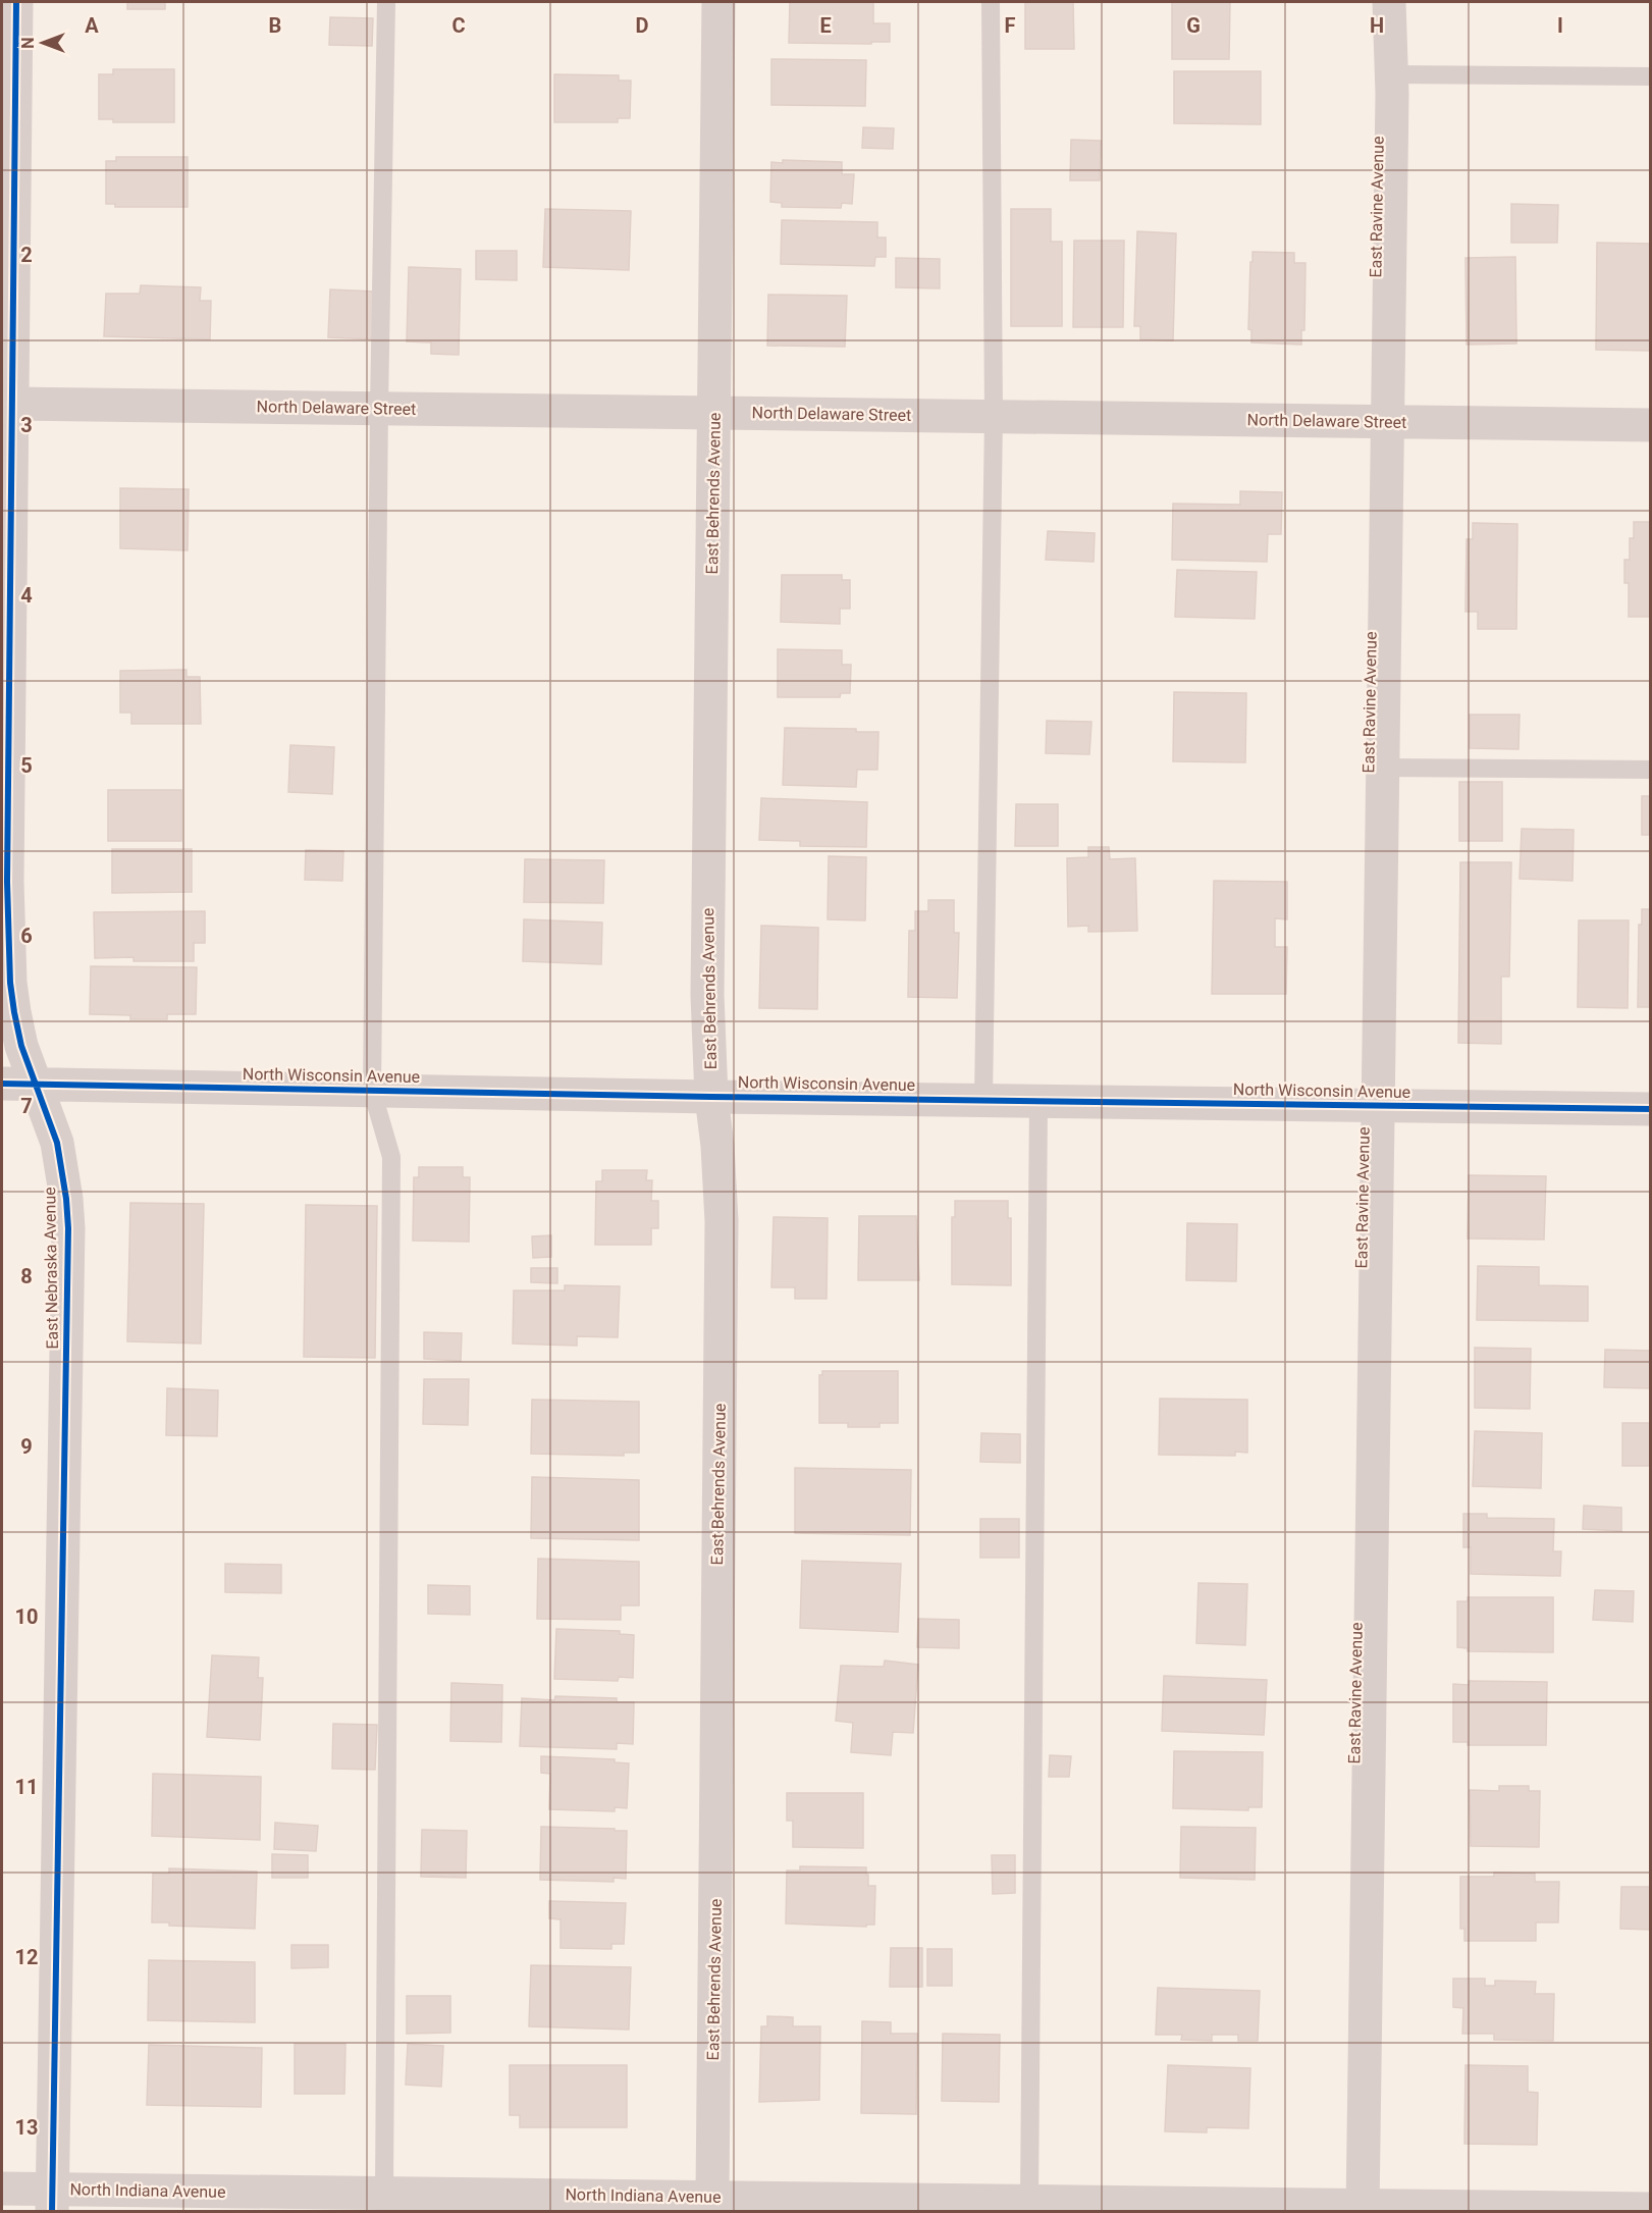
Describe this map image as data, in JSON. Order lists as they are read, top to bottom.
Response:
{
  "streets": {
    "street": [
      "East Ravine Avenue",
      "North Delaware Street",
      "East Behrends Avenue",
      "North Wisconsin Avenue",
      "East Nebraska Avenue",
      "North Indiana Avenue"
    ]
  },
  "crossings": [
    ["East Ravine Avenue", "North Delaware Street"],
    ["East Ravine Avenue", "North Wisconsin Avenue"],
    ["East Ravine Avenue", "North Indiana Avenue"],
    ["North Delaware Street", "East Behrends Avenue"],
    ["North Delaware Street", "East Nebraska Avenue"],
    ["East Behrends Avenue", "North Wisconsin Avenue"],
    ["East Behrends Avenue", "North Indiana Avenue"],
    ["North Wisconsin Avenue", "East Nebraska Avenue"],
    ["East Nebraska Avenue", "North Indiana Avenue"]
  ],
  "north": "left",
  "grid": {
    "columns": [
      "A",
      "B",
      "C",
      "D",
      "E",
      "F",
      "G",
      "H",
      "I"
    ],
    "rows": [
      "2",
      "3",
      "4",
      "5",
      "6",
      "7",
      "8",
      "9",
      "10",
      "11",
      "12",
      "13"
    ]
  }
}
